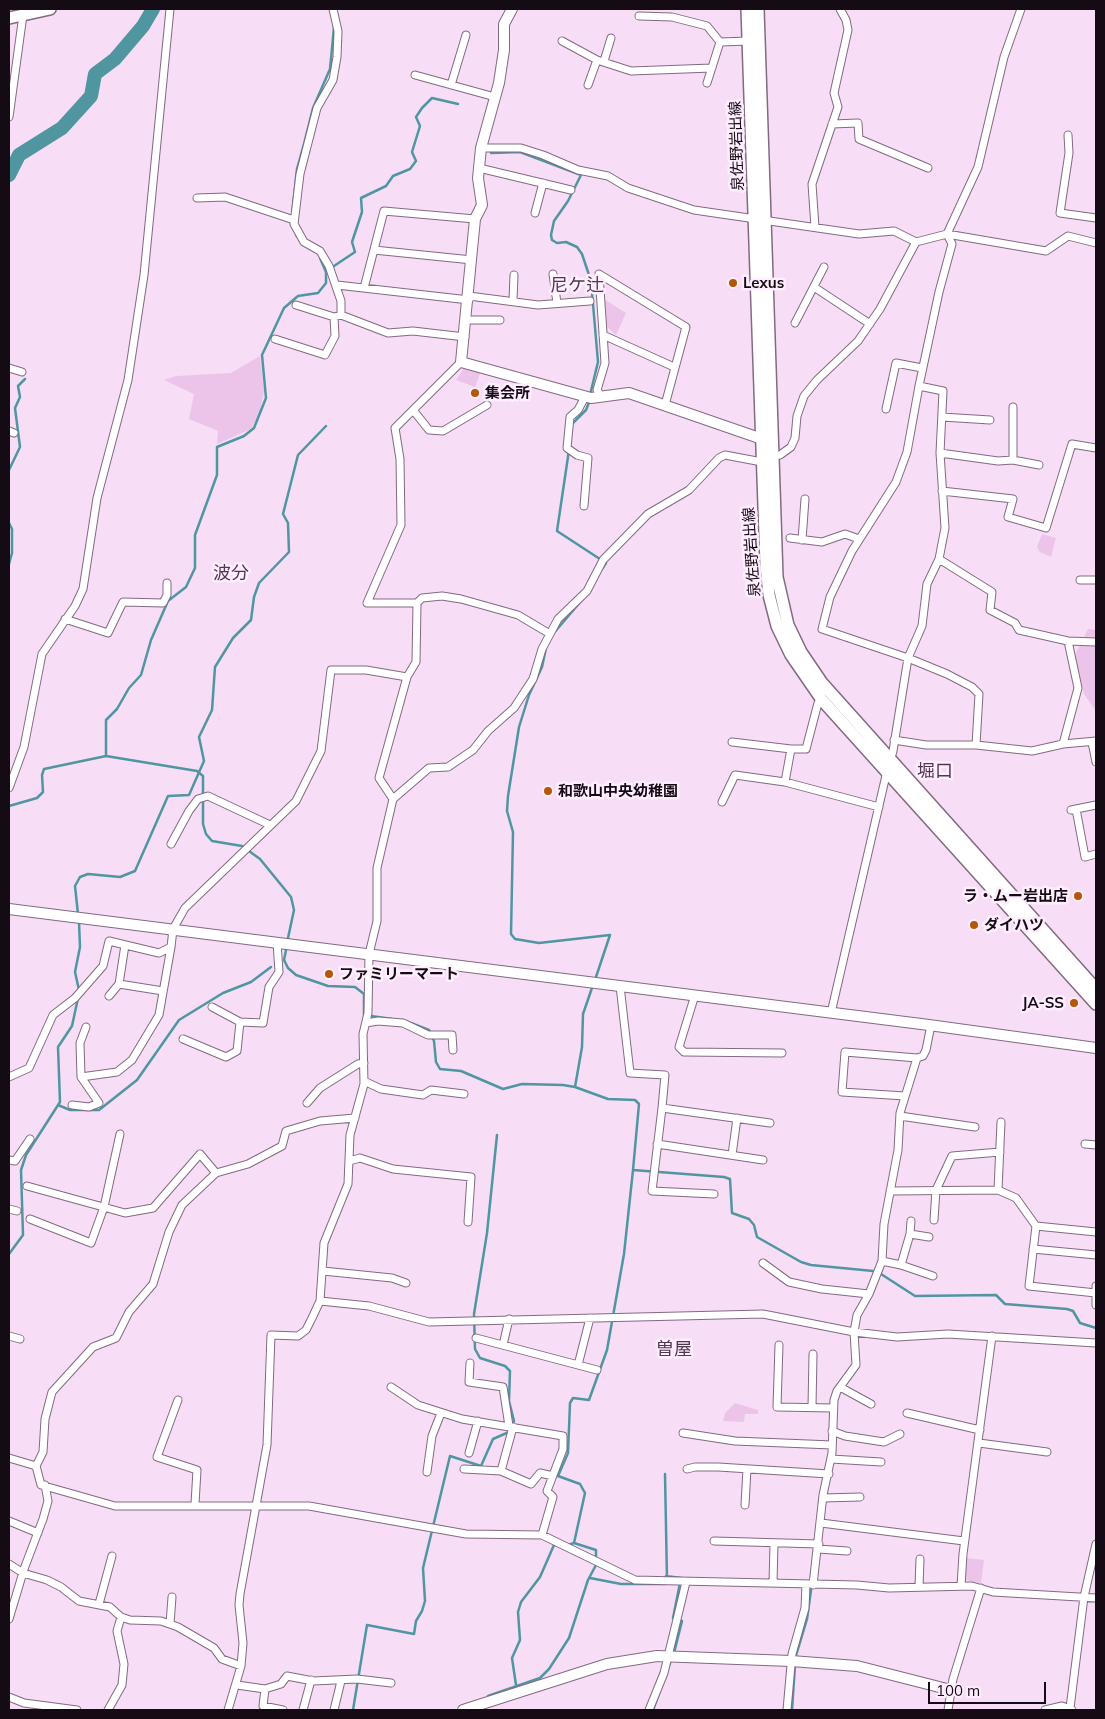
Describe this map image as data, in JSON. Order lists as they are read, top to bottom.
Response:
{
  "streets": {
    "main road": ["泉佐野岩出線"]
  },
  "districts": [
    "尼ケ辻",
    "波分",
    "堀口",
    "曽屋"
  ],
  "places": [
    "Lexus",
    "集会所",
    "和歌山中央幼稚園",
    "ラ・ムー岩出店",
    "ダイハツ",
    "ファミリーマート",
    "JA-SS"
  ],
  "scale_bar": "100 m"
}
